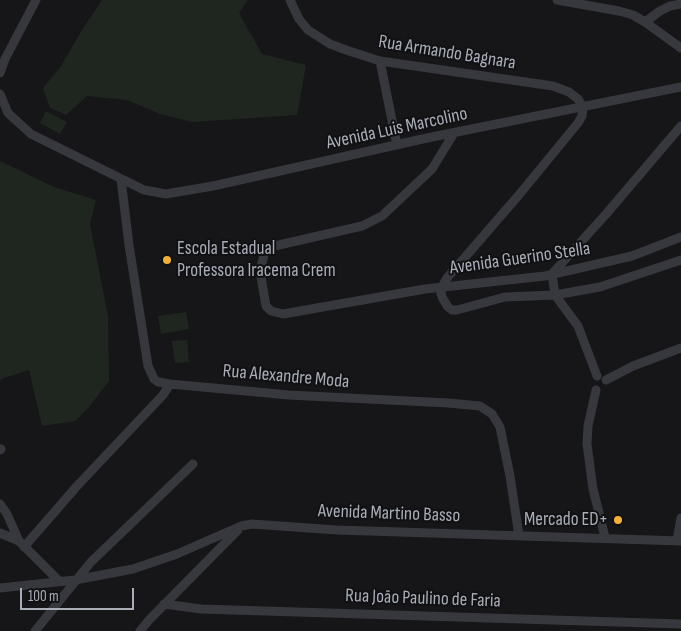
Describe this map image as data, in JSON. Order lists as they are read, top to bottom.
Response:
{
  "streets": {
    "street": [
      "Rua Armando Bagnara",
      "Avenida Luis Marcolino",
      "Avenida Guerino Stella",
      "Rua Alexandre Moda",
      "Avenida Martino Basso",
      "Rua João Paulino de Faria"
    ]
  },
  "crossings": [
    ["Rua Armando Bagnara", "Avenida Luis Marcolino"],
    ["Avenida Luis Marcolino", "Rua Alexandre Moda"],
    ["Rua Alexandre Moda", "Avenida Martino Basso"]
  ],
  "places": ["Escola Estadual Professora Iracema Crem", "Mercado ED+"],
  "scale_bar": "100 m"
}
